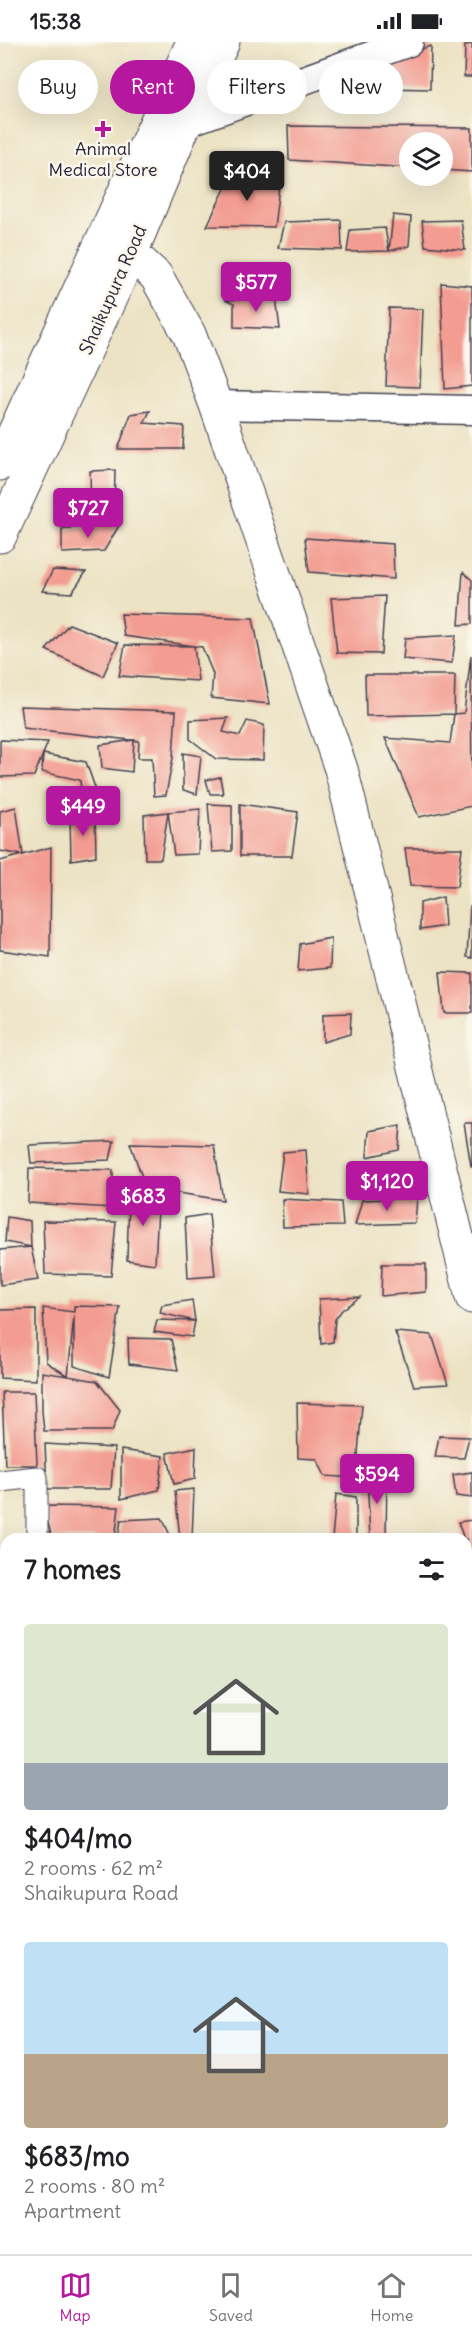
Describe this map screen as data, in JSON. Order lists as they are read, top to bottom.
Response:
{
  "streets": {
    "street": ["Shaikupura Road"]
  },
  "places": {
    "health": ["Animal Medical Store"]
  },
  "page": {
    "status": "15:38",
    "chip": [
      "Buy",
      "Rent",
      "Filters",
      "New"
    ],
    "price": [
      "$404",
      "$577",
      "$727",
      "$449",
      "$1,120",
      "$683",
      "$594"
    ],
    "heading": "7 homes",
    "list": [
      {
        "name": "$404/mo",
        "note": "2 rooms · 62 m² · Shaikupura Road"
      },
      {
        "name": "$683/mo",
        "note": "2 rooms · 80 m² · Apartment"
      }
    ],
    "tabs": ["Map", "Saved", "Home"]
  }
}
